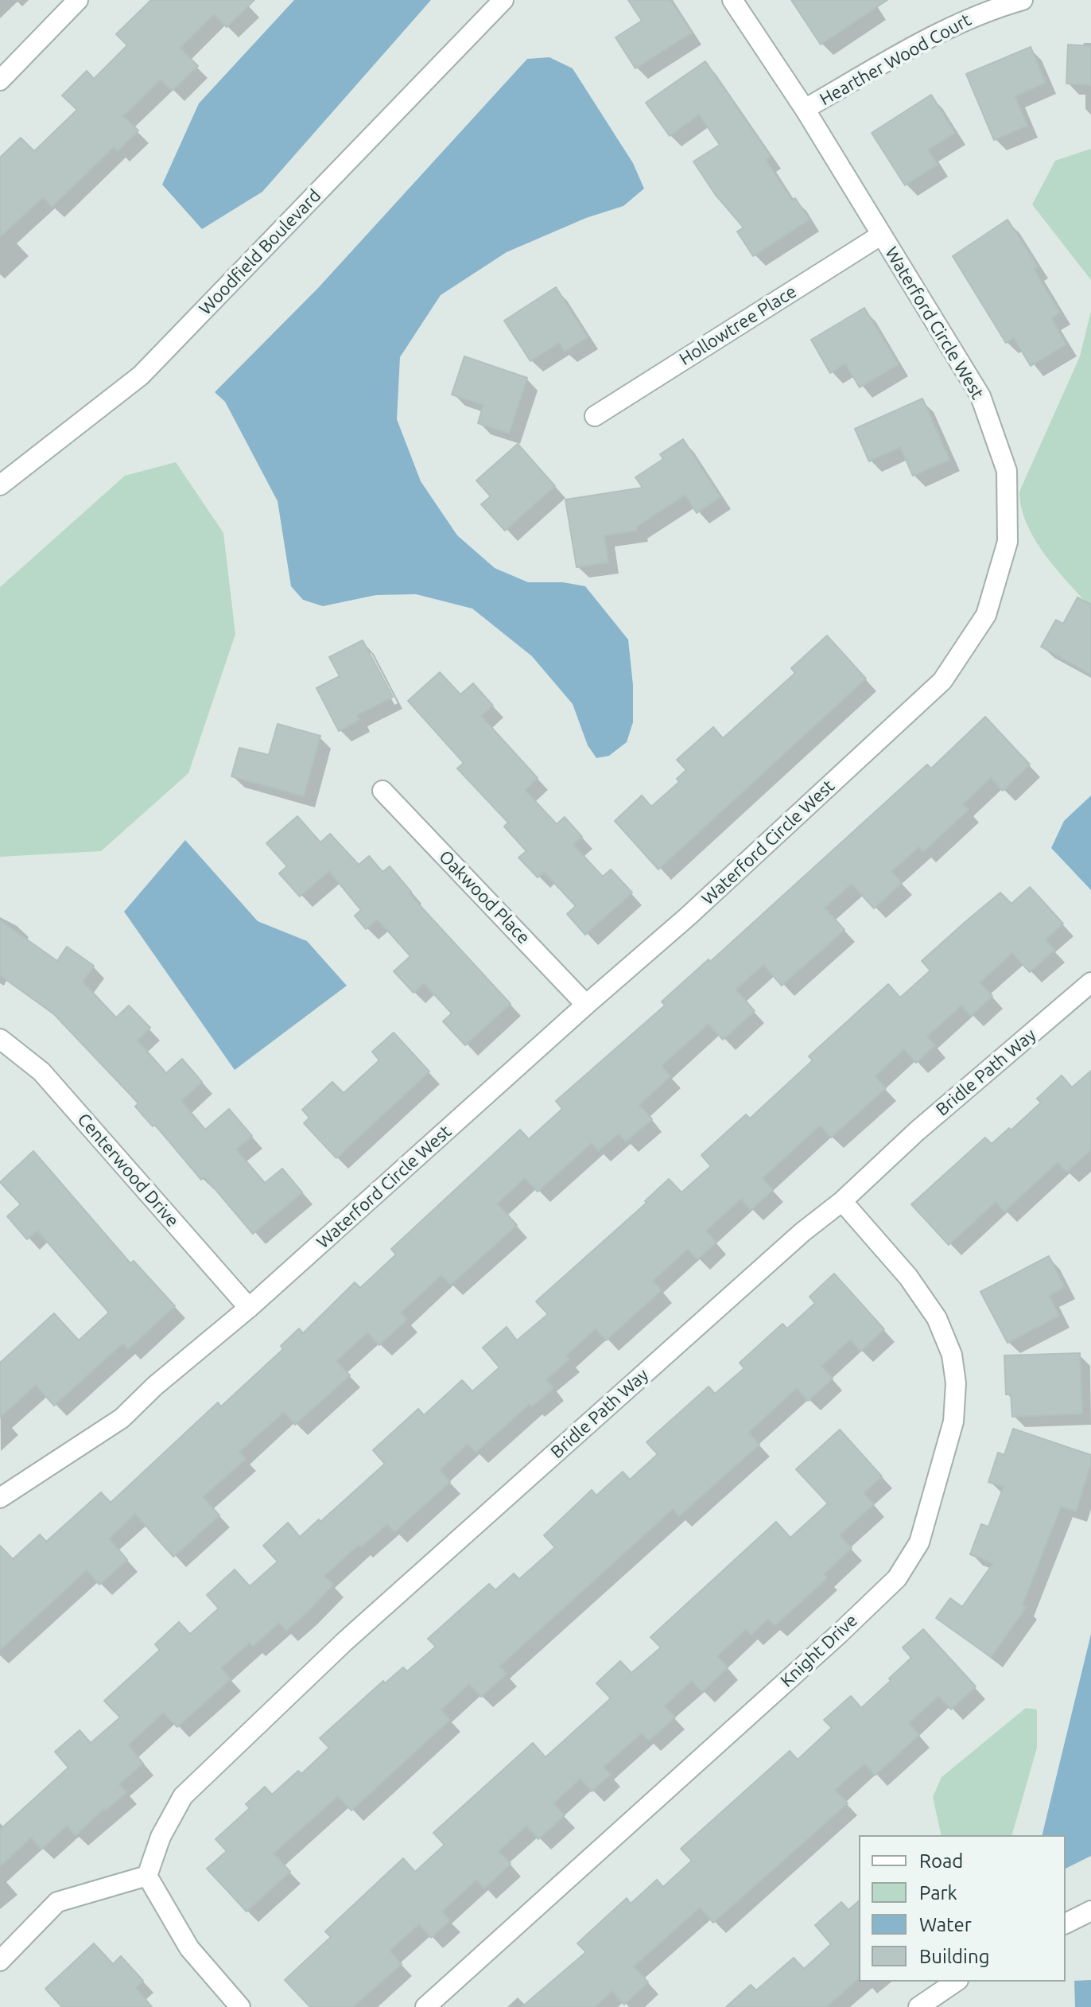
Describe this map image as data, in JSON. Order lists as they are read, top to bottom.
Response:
{
  "streets": {
    "street": [
      "Hearther Wood Court",
      "Woodfield Boulevard",
      "Waterford Circle West",
      "Hollowtree Place",
      "Oakwood Place",
      "Bridle Path Way",
      "Centerwood Drive",
      "Knight Drive"
    ]
  },
  "crossings": [
    ["Hearther Wood Court", "Waterford Circle West"],
    ["Waterford Circle West", "Hollowtree Place"],
    ["Waterford Circle West", "Oakwood Place"],
    ["Waterford Circle West", "Centerwood Drive"],
    ["Bridle Path Way", "Knight Drive"]
  ],
  "legend": [
    "Road",
    "Park",
    "Water",
    "Building"
  ]
}
